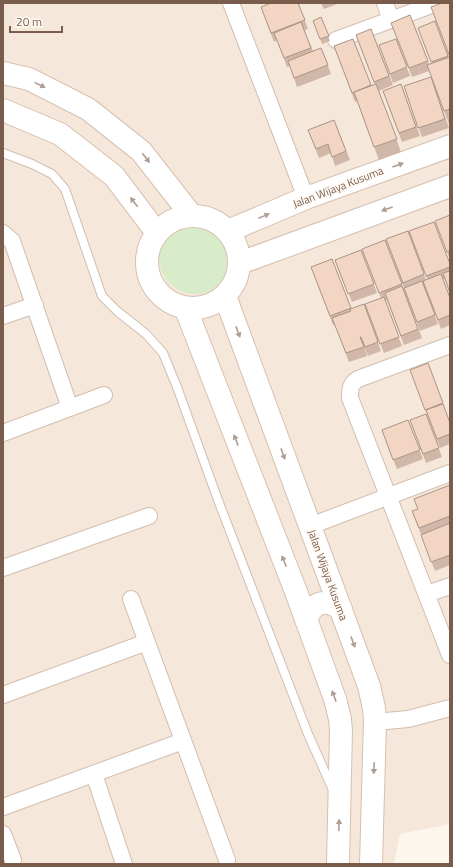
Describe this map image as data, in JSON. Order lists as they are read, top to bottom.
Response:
{
  "streets": {
    "street": ["Jalan Wijaya Kusuma"]
  },
  "scale_bar": "20 m"
}
